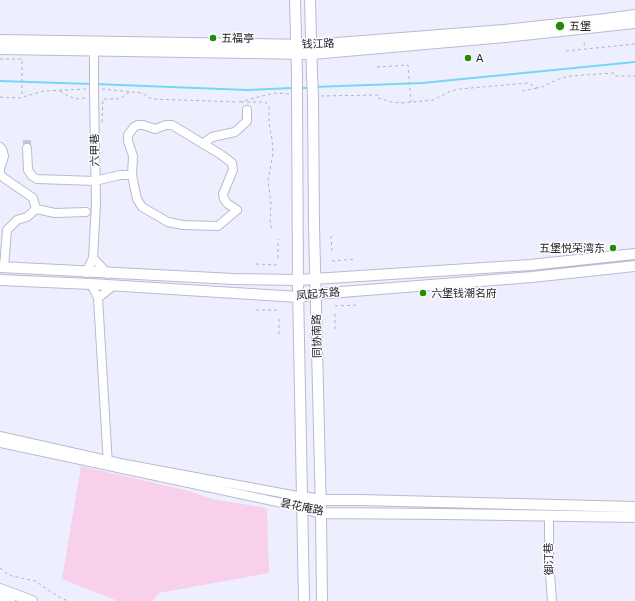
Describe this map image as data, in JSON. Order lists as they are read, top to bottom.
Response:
{
  "streets": {
    "main road": [
      "钱江路",
      "凤起东路",
      "同协南路",
      "昙花庵路"
    ],
    "street": ["六甲巷", "御汀巷"]
  },
  "crossings": [
    ["钱江路", "六甲巷"],
    ["钱江路", "同协南路"],
    ["六甲巷", "凤起东路"],
    ["凤起东路", "同协南路"],
    ["同协南路", "昙花庵路"],
    ["昙花庵路", "御汀巷"]
  ],
  "places": [
    "五堡",
    "五福亭",
    "A",
    "五堡悦荣湾东",
    "六堡钱潮名府"
  ]
}
